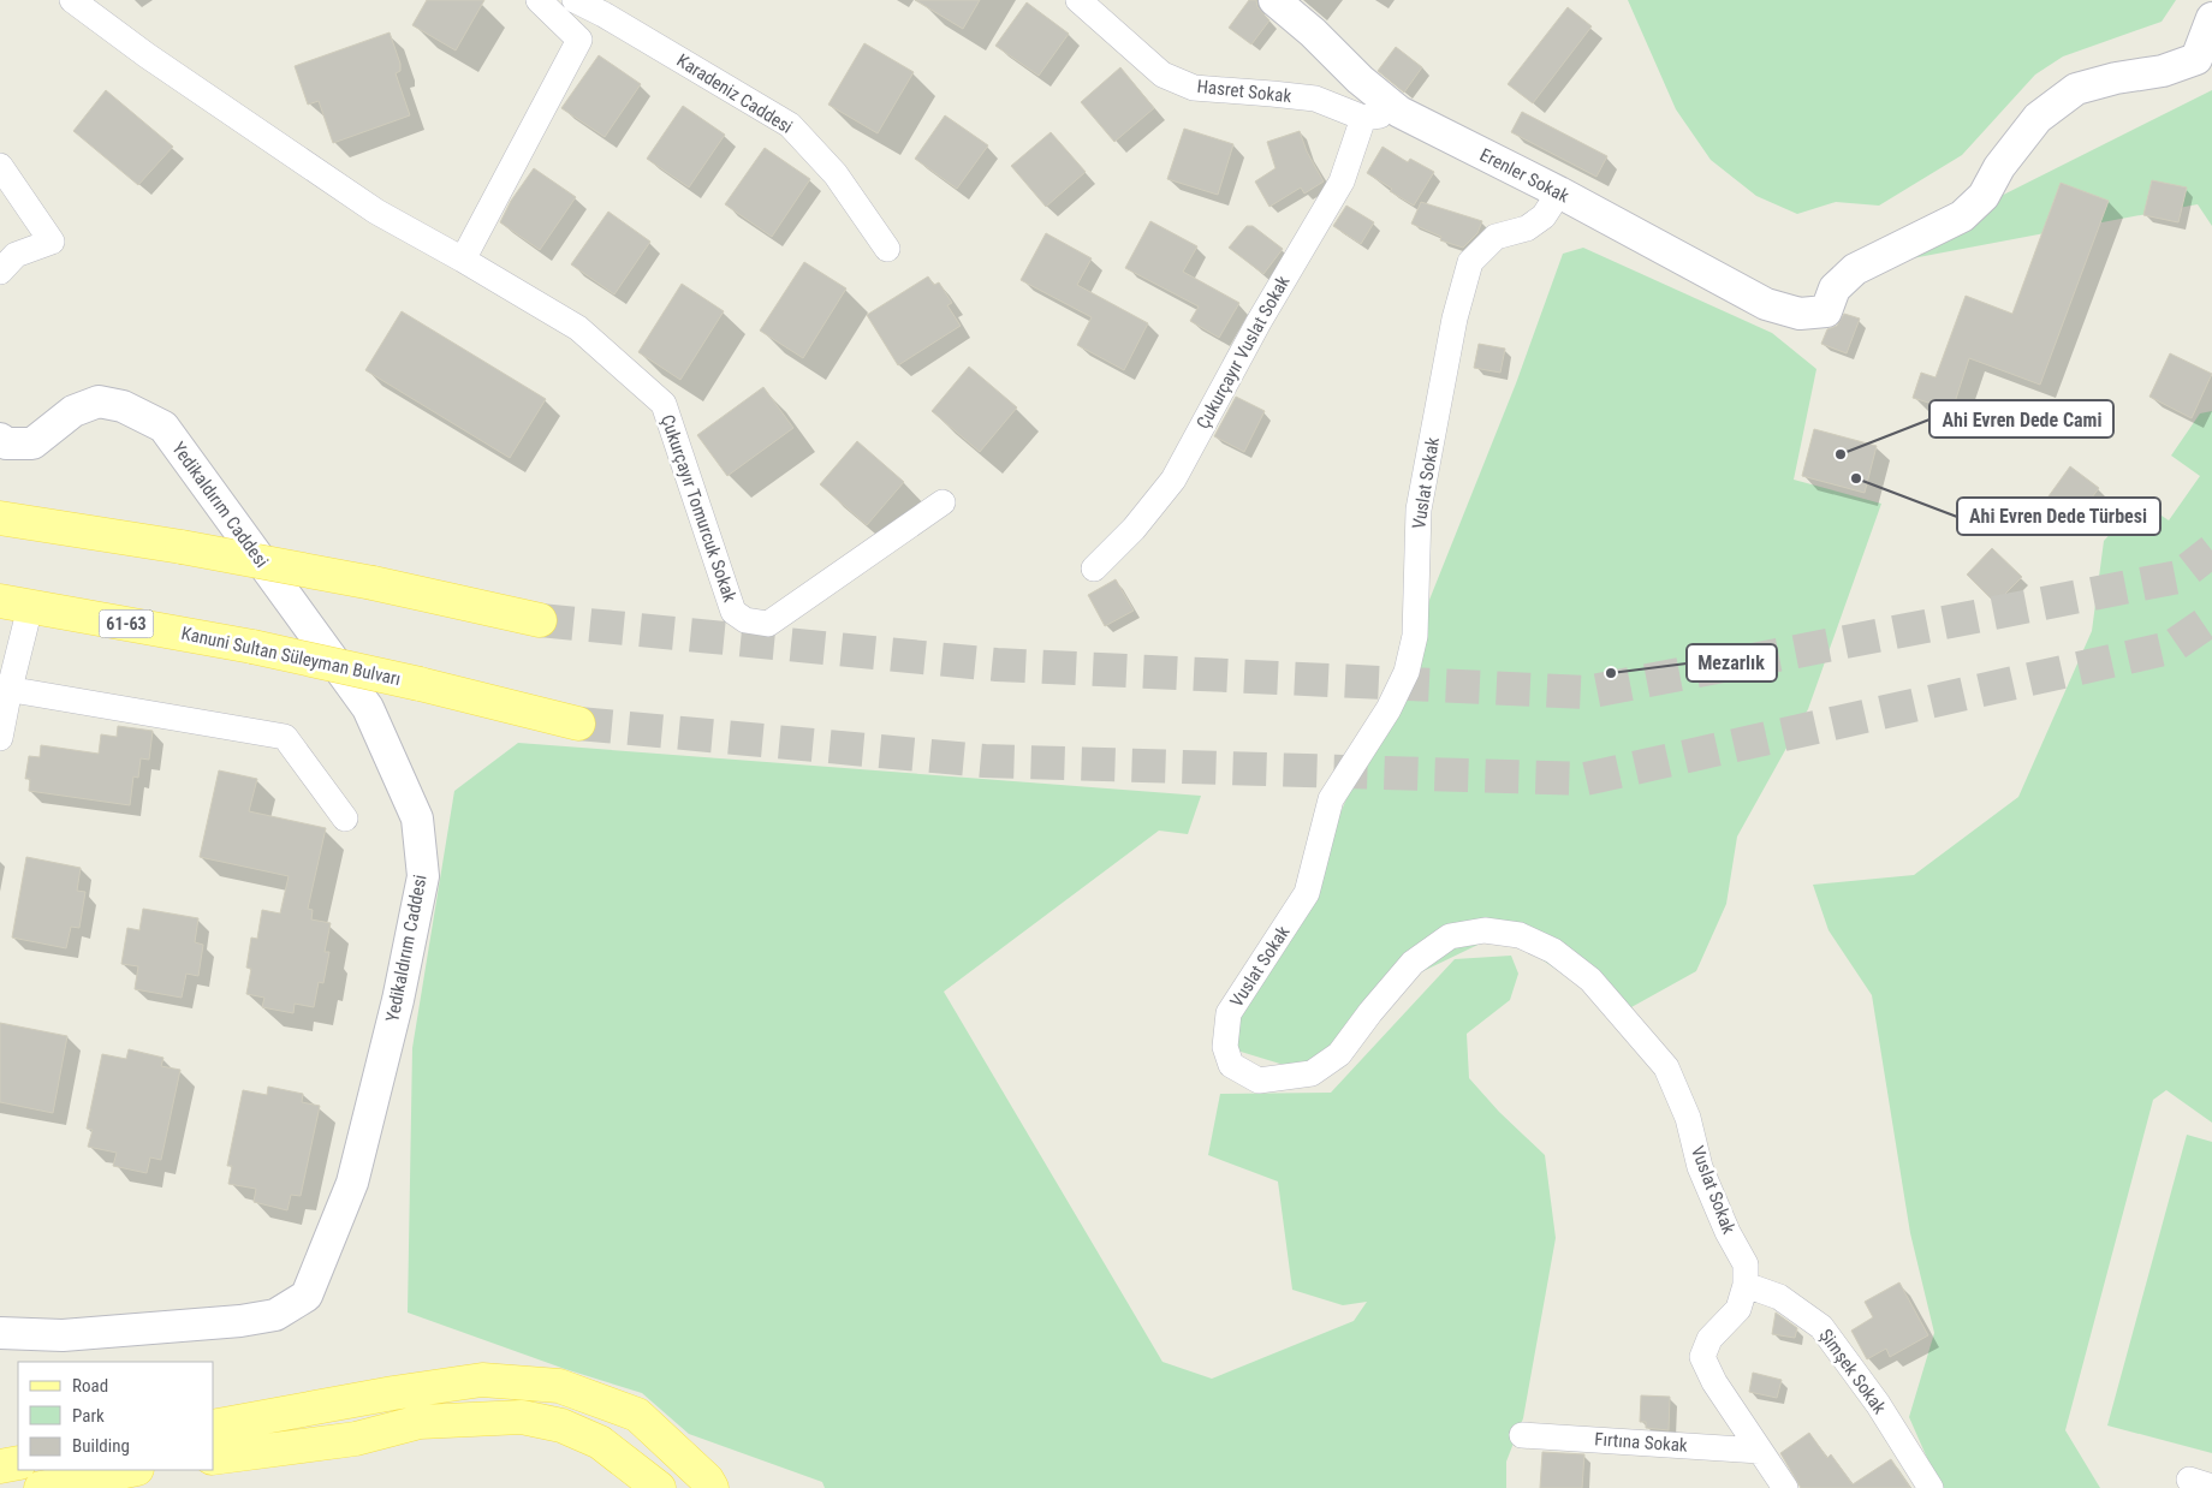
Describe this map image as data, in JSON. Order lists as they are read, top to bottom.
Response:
{
  "streets": {
    "main road": ["61-63", "Kanuni Sultan Süleyman Bulvarı"],
    "street": [
      "Hasret Sokak",
      "Karadeniz Caddesi",
      "Erenler Sokak",
      "Çukurçayır Vuslat Sokak",
      "Vuslat Sokak",
      "Yedikaldırım Caddesi",
      "Çukurçayır Tomurcuk Sokak",
      "Şimşek Sokak",
      "Fırtına Sokak"
    ]
  },
  "crossings": [
    ["Hasret Sokak", "Çukurçayır Vuslat Sokak"],
    ["Erenler Sokak", "Vuslat Sokak"],
    ["Vuslat Sokak", "Şimşek Sokak"],
    ["Vuslat Sokak", "Fırtına Sokak"]
  ],
  "places": ["Ahi Evren Dede Cami", "Ahi Evren Dede Türbesi", "Mezarlık"],
  "legend": ["Road", "Park", "Building"]
}
